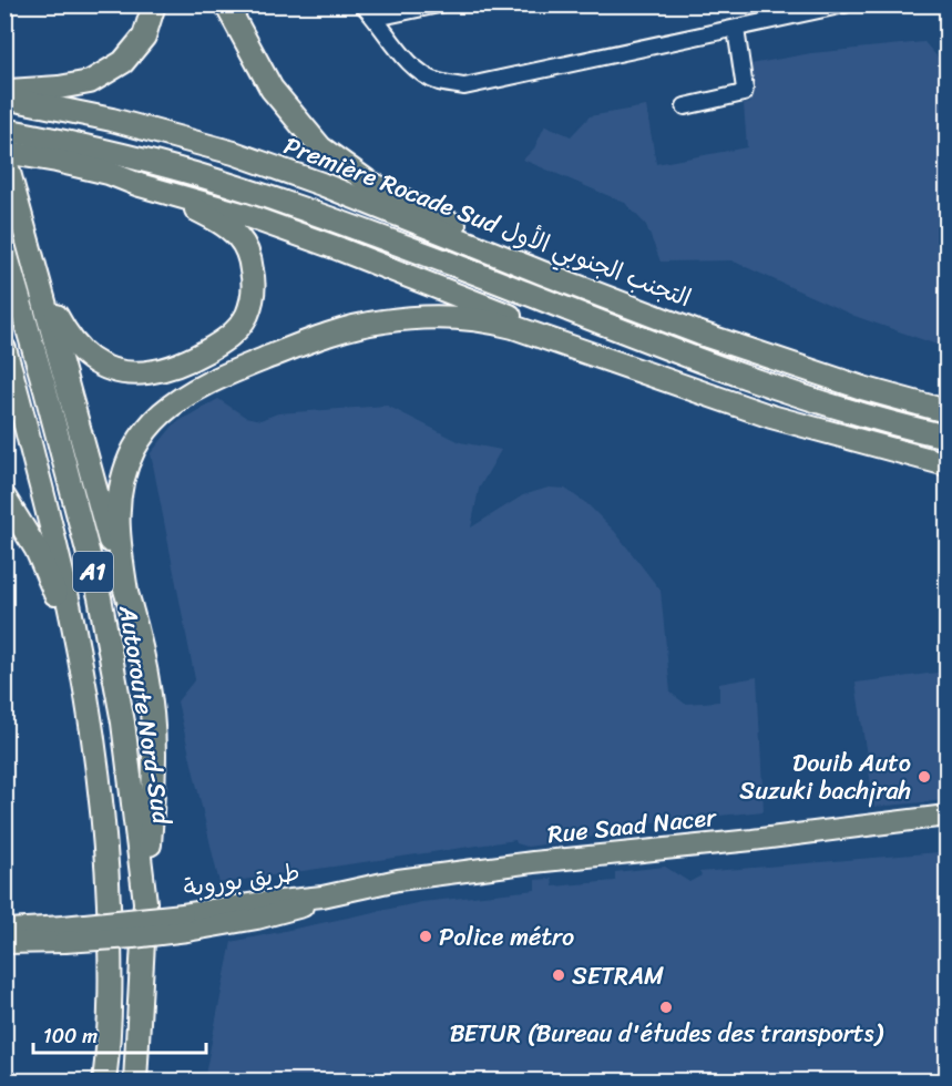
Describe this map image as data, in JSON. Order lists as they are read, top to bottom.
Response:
{
  "streets": {
    "highway": ["Première Rocade Sud التجنب الجنوبي الأول", "A1", "Autoroute Nord-Sud"],
    "main road": ["Rue Saad Nacer", "طريق بوروبة"]
  },
  "crossings": [
    ["Rue Saad Nacer", "طريق بوروبة"]
  ],
  "places": [
    "Douib Auto Suzuki bachjrah",
    "Police métro",
    "SETRAM",
    "BETUR (Bureau d'études des transports)"
  ],
  "scale_bar": "100 m"
}
